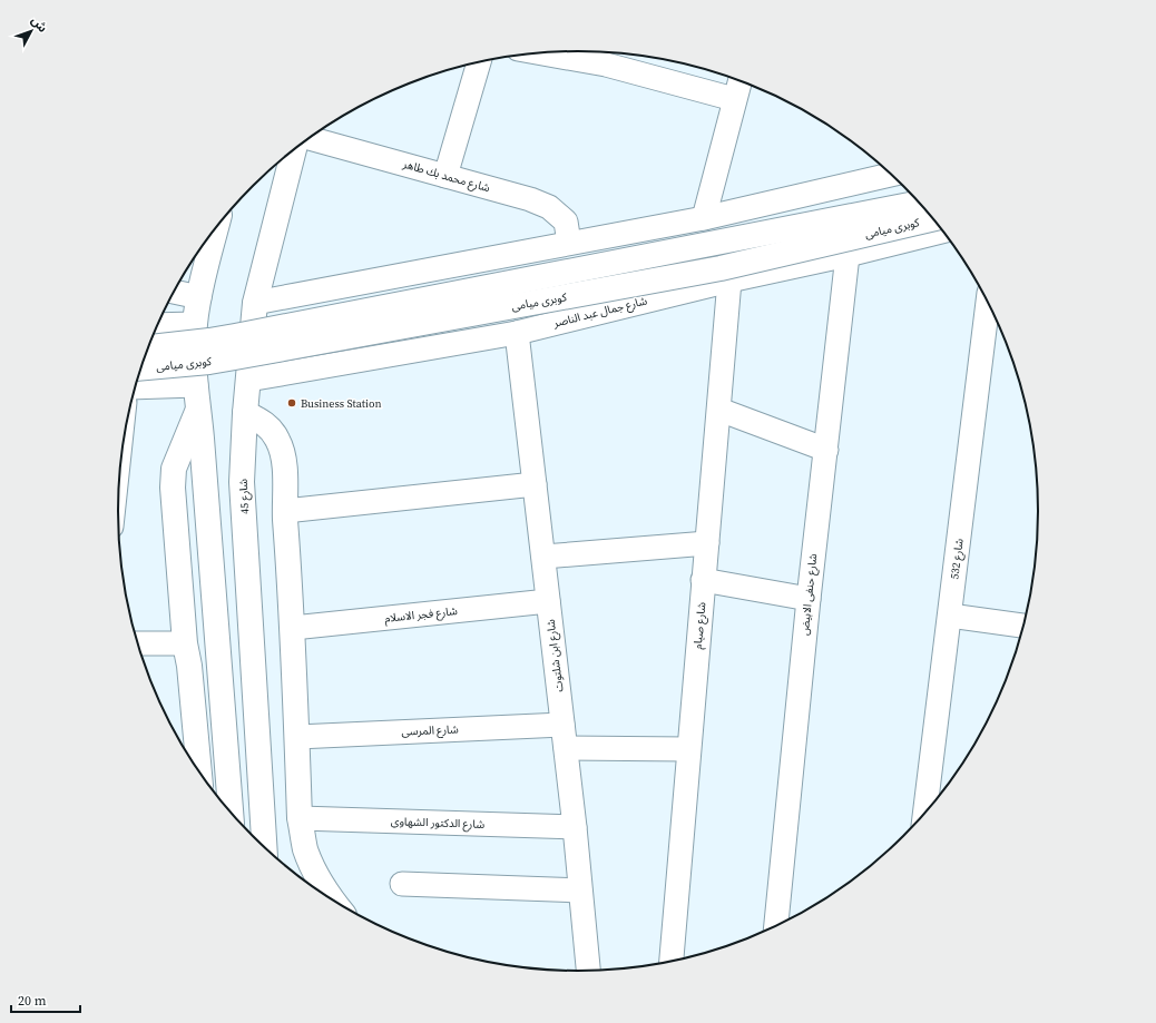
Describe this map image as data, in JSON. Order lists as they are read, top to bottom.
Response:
{
  "streets": {
    "main road": ["كوبرى ميامى", "شارع 45"],
    "street": [
      "شارع محمد بك طاهر",
      "شارع جمال عبد الناصر",
      "شارع 532",
      "شارع حنفى الابيض",
      "شارع فجر الاسلام",
      "شارع صيام",
      "شارع ابن شلتوت",
      "شارع المرسى",
      "شارع الدكتور الشهاوى"
    ]
  },
  "crossings": [
    ["شارع جمال عبد الناصر", "شارع 45"],
    ["شارع جمال عبد الناصر", "شارع حنفى الابيض"],
    ["شارع جمال عبد الناصر", "شارع صيام"],
    ["شارع جمال عبد الناصر", "شارع ابن شلتوت"],
    ["شارع فجر الاسلام", "شارع ابن شلتوت"],
    ["شارع ابن شلتوت", "شارع المرسى"],
    ["شارع ابن شلتوت", "شارع الدكتور الشهاوى"]
  ],
  "places": ["Business Station"],
  "scale_bar": "20 m",
  "north": "top right"
}
